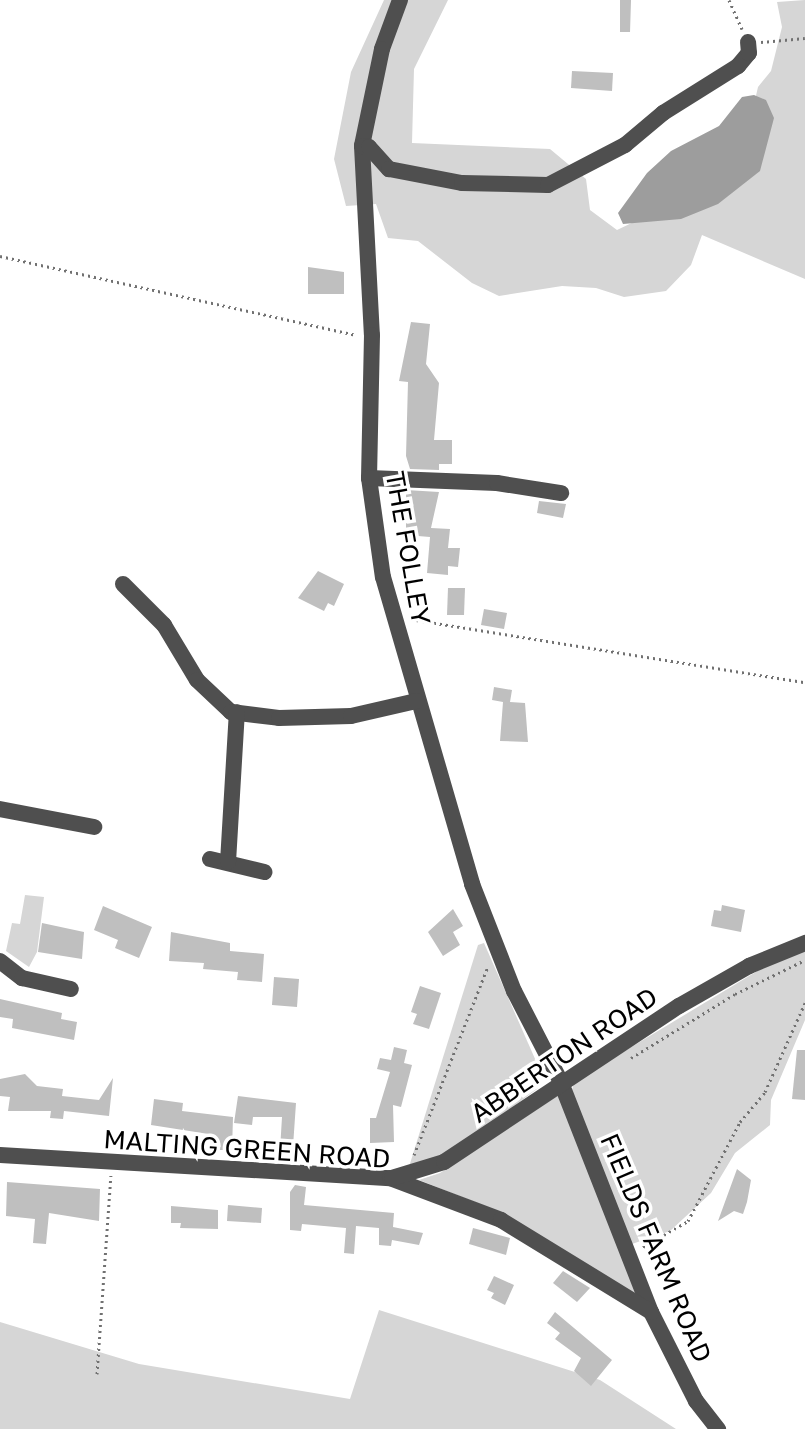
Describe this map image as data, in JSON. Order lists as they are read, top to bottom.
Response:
{
  "streets": {
    "street": [
      "THE FOLLEY",
      "ABBERTON ROAD",
      "MALTING GREEN ROAD",
      "FIELDS FARM ROAD"
    ]
  },
  "crossings": [
    ["THE FOLLEY", "ABBERTON ROAD"],
    ["THE FOLLEY", "FIELDS FARM ROAD"],
    ["ABBERTON ROAD", "MALTING GREEN ROAD"],
    ["ABBERTON ROAD", "FIELDS FARM ROAD"],
    ["MALTING GREEN ROAD", "FIELDS FARM ROAD"]
  ]
}
